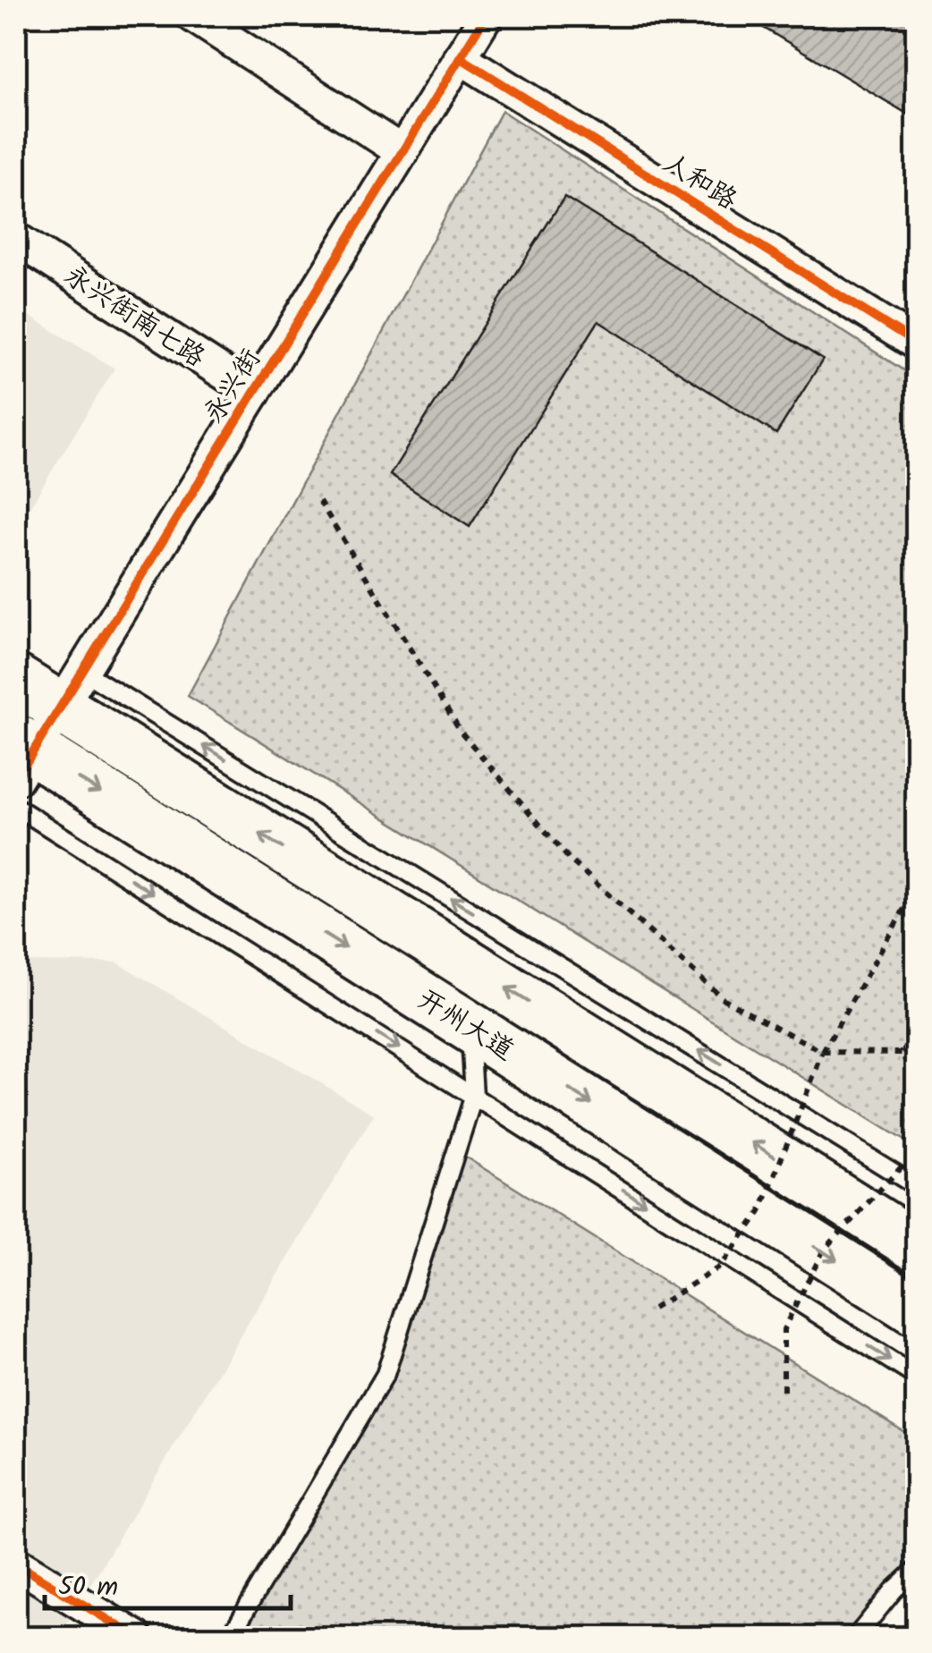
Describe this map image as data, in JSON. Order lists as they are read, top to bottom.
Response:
{
  "streets": {
    "highway": ["开州大道"],
    "street": ["人和路", "永兴街南七路", "永兴街"]
  },
  "crossings": [
    ["人和路", "永兴街"],
    ["永兴街南七路", "永兴街"],
    ["永兴街", "开州大道"]
  ],
  "scale_bar": "50 m"
}
